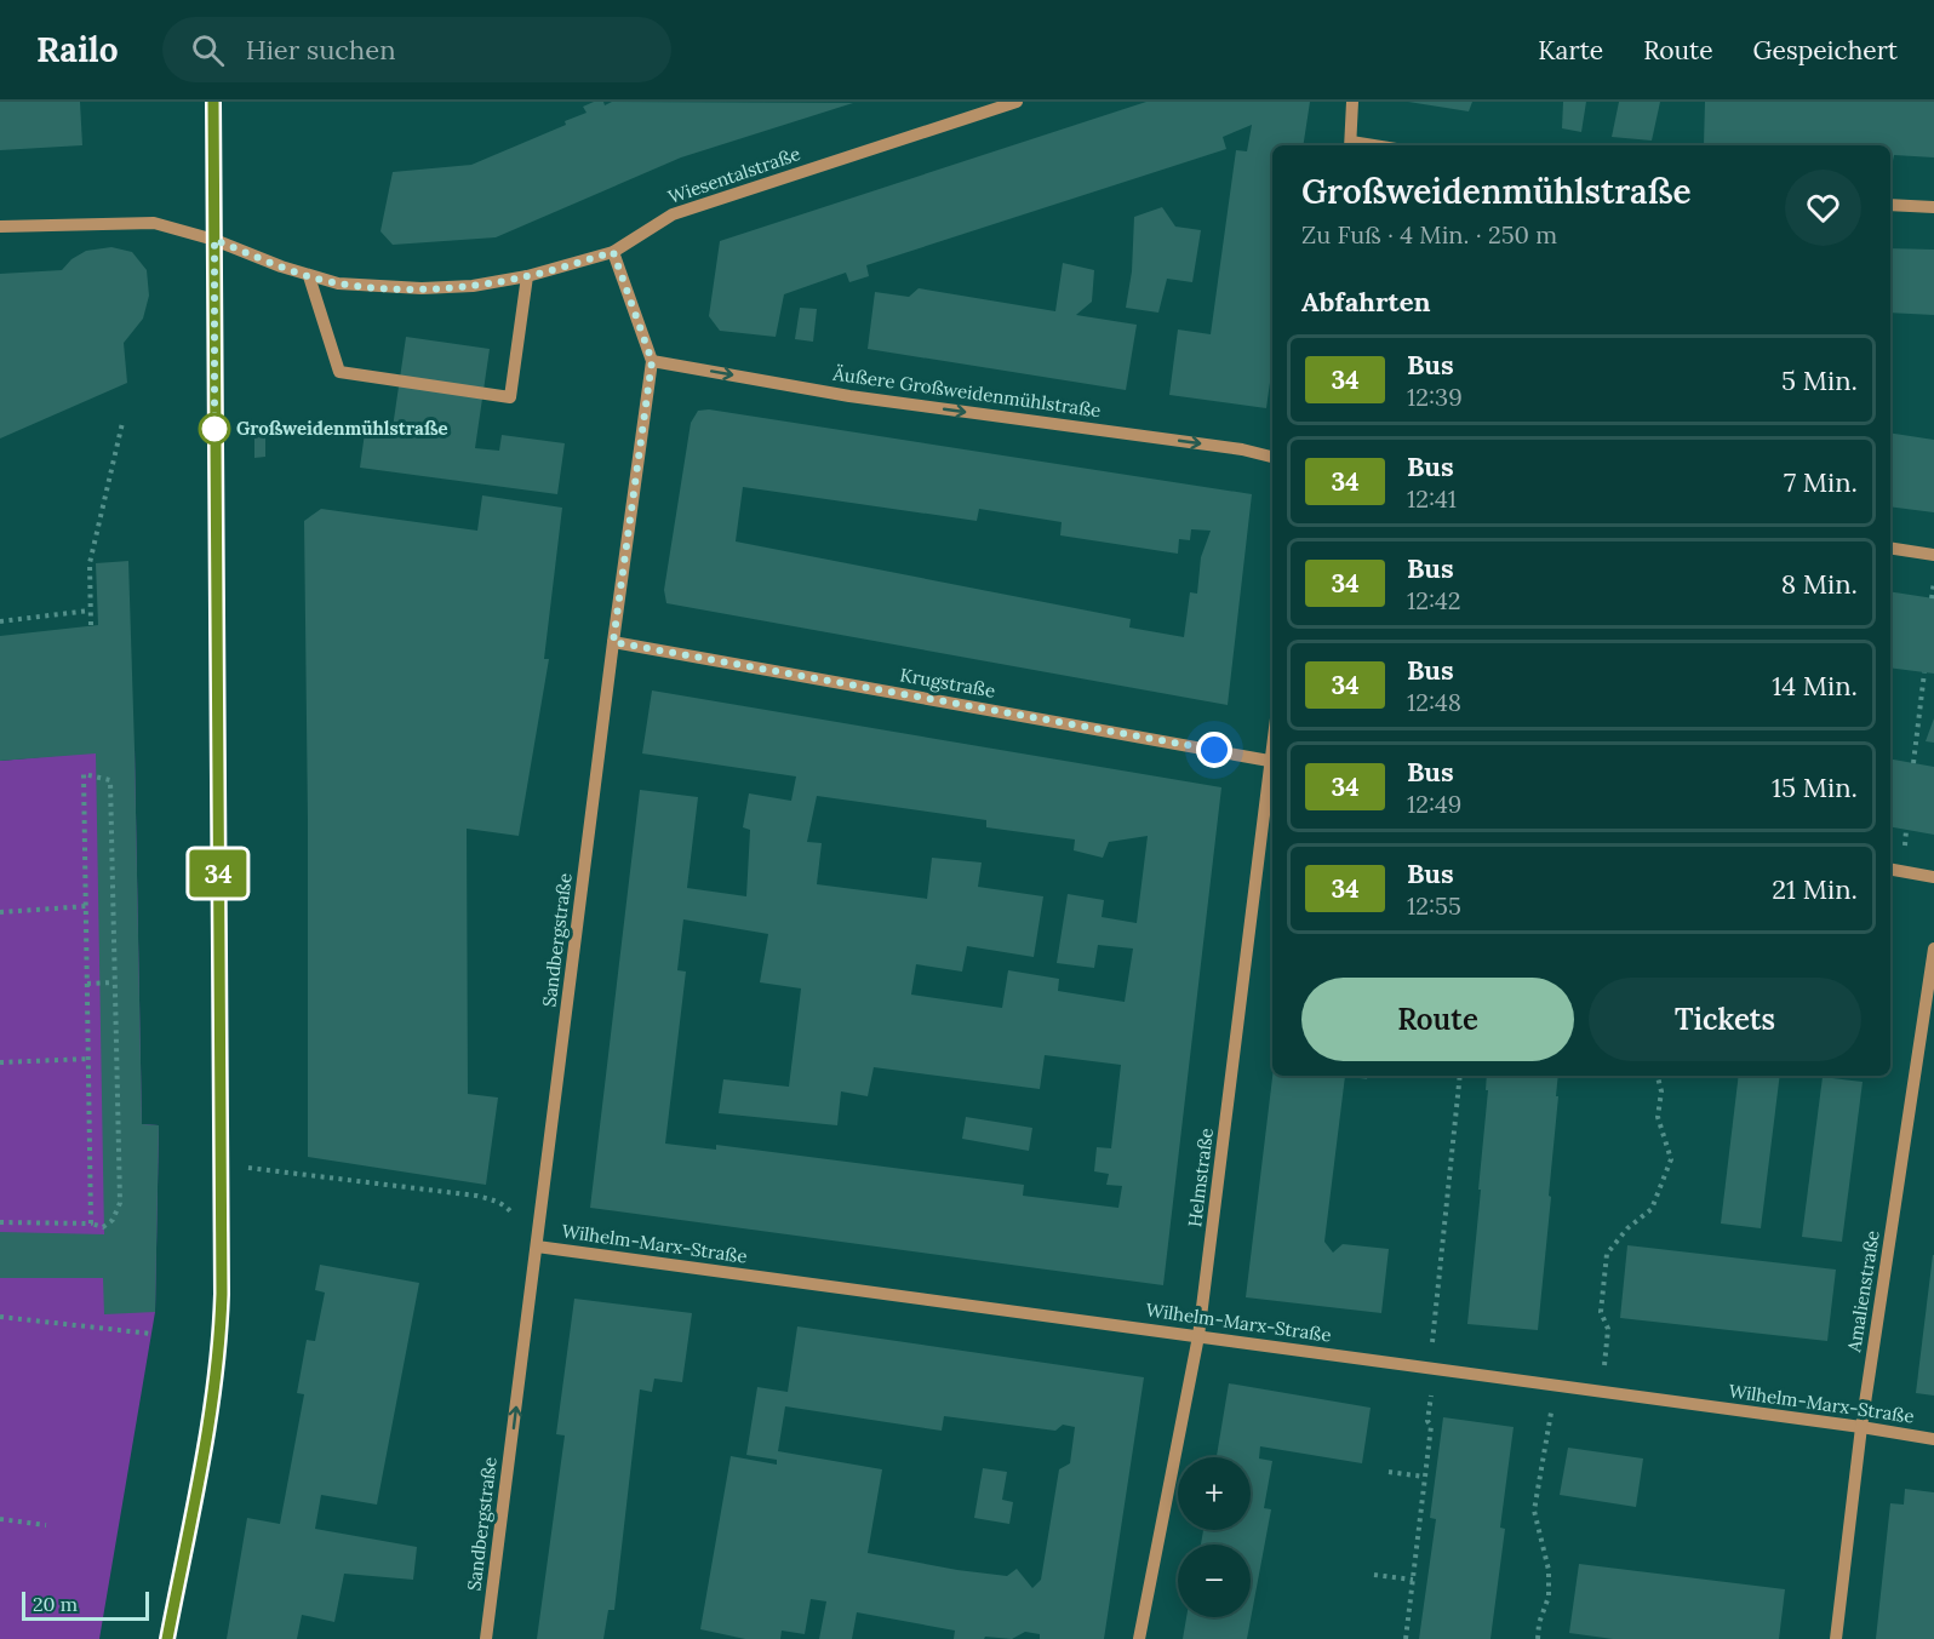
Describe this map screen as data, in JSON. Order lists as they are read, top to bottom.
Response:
{
  "streets": {
    "street": [
      "Wiesentalstraße",
      "Äußere Großweidenmühlstraße",
      "Krugstraße",
      "Sandbergstraße",
      "Helmstraße",
      "Wilhelm-Marx-Straße",
      "Amalienstraße"
    ]
  },
  "crossings": [
    ["Wiesentalstraße", "Sandbergstraße"],
    ["Äußere Großweidenmühlstraße", "Sandbergstraße"],
    ["Krugstraße", "Sandbergstraße"],
    ["Sandbergstraße", "Wilhelm-Marx-Straße"],
    ["Helmstraße", "Wilhelm-Marx-Straße"],
    ["Wilhelm-Marx-Straße", "Amalienstraße"]
  ],
  "one_way": ["Äußere Großweidenmühlstraße"],
  "places": ["Großweidenmühlstraße"],
  "lines": ["bus line 34"],
  "scale_bar": "20 m",
  "page": {
    "header": "Railo",
    "search": "Hier suchen",
    "nav": ["Karte", "Route", "Gespeichert"],
    "on_map": "34",
    "heading": [
      ["Großweidenmühlstraße", "Zu Fuß · 4 Min. · 250 m"],
      "Abfahrten"
    ],
    "list": [
      {
        "mark": "34",
        "name": "Bus",
        "note": "12:39",
        "value": "5 Min."
      },
      {
        "mark": "34",
        "name": "Bus",
        "note": "12:41",
        "value": "7 Min."
      },
      {
        "mark": "34",
        "name": "Bus",
        "note": "12:42",
        "value": "8 Min."
      },
      {
        "mark": "34",
        "name": "Bus",
        "note": "12:48",
        "value": "14 Min."
      },
      {
        "mark": "34",
        "name": "Bus",
        "note": "12:49",
        "value": "15 Min."
      },
      {
        "mark": "34",
        "name": "Bus",
        "note": "12:55",
        "value": "21 Min."
      }
    ],
    "buttons": ["Route", "Tickets"],
    "map_buttons": ["+", "−"],
    "scale": "20 m"
  }
}
